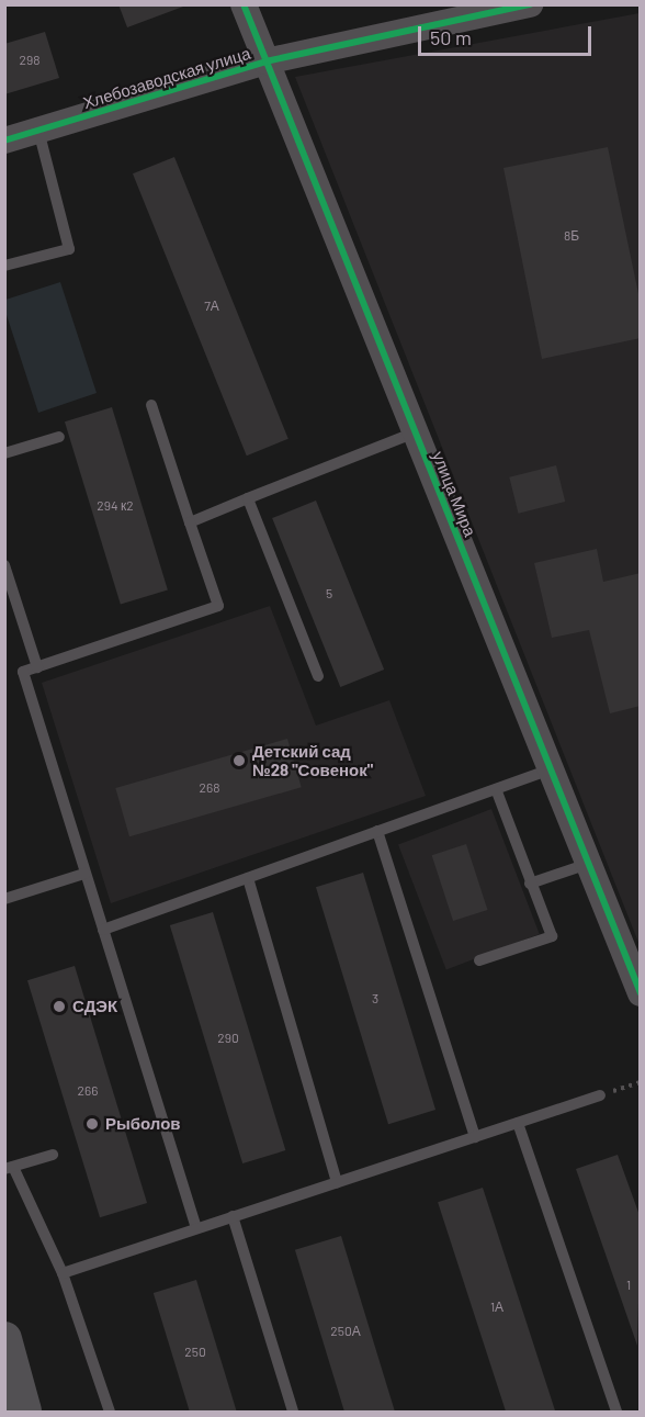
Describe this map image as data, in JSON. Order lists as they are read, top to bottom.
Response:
{
  "streets": {
    "street": ["Хлебозаводская улица", "улица Мира"]
  },
  "crossings": [
    ["Хлебозаводская улица", "улица Мира"]
  ],
  "places": ["Детский сад №28 \"Совенок\"", "СДЭК", "Рыболов"],
  "house_numbers": [
    "298",
    "8Б",
    "7А",
    "294 к2",
    "5",
    "268",
    "3",
    "290",
    "266",
    "1",
    "1А",
    "250А",
    "250"
  ],
  "scale_bar": "50 m"
}
